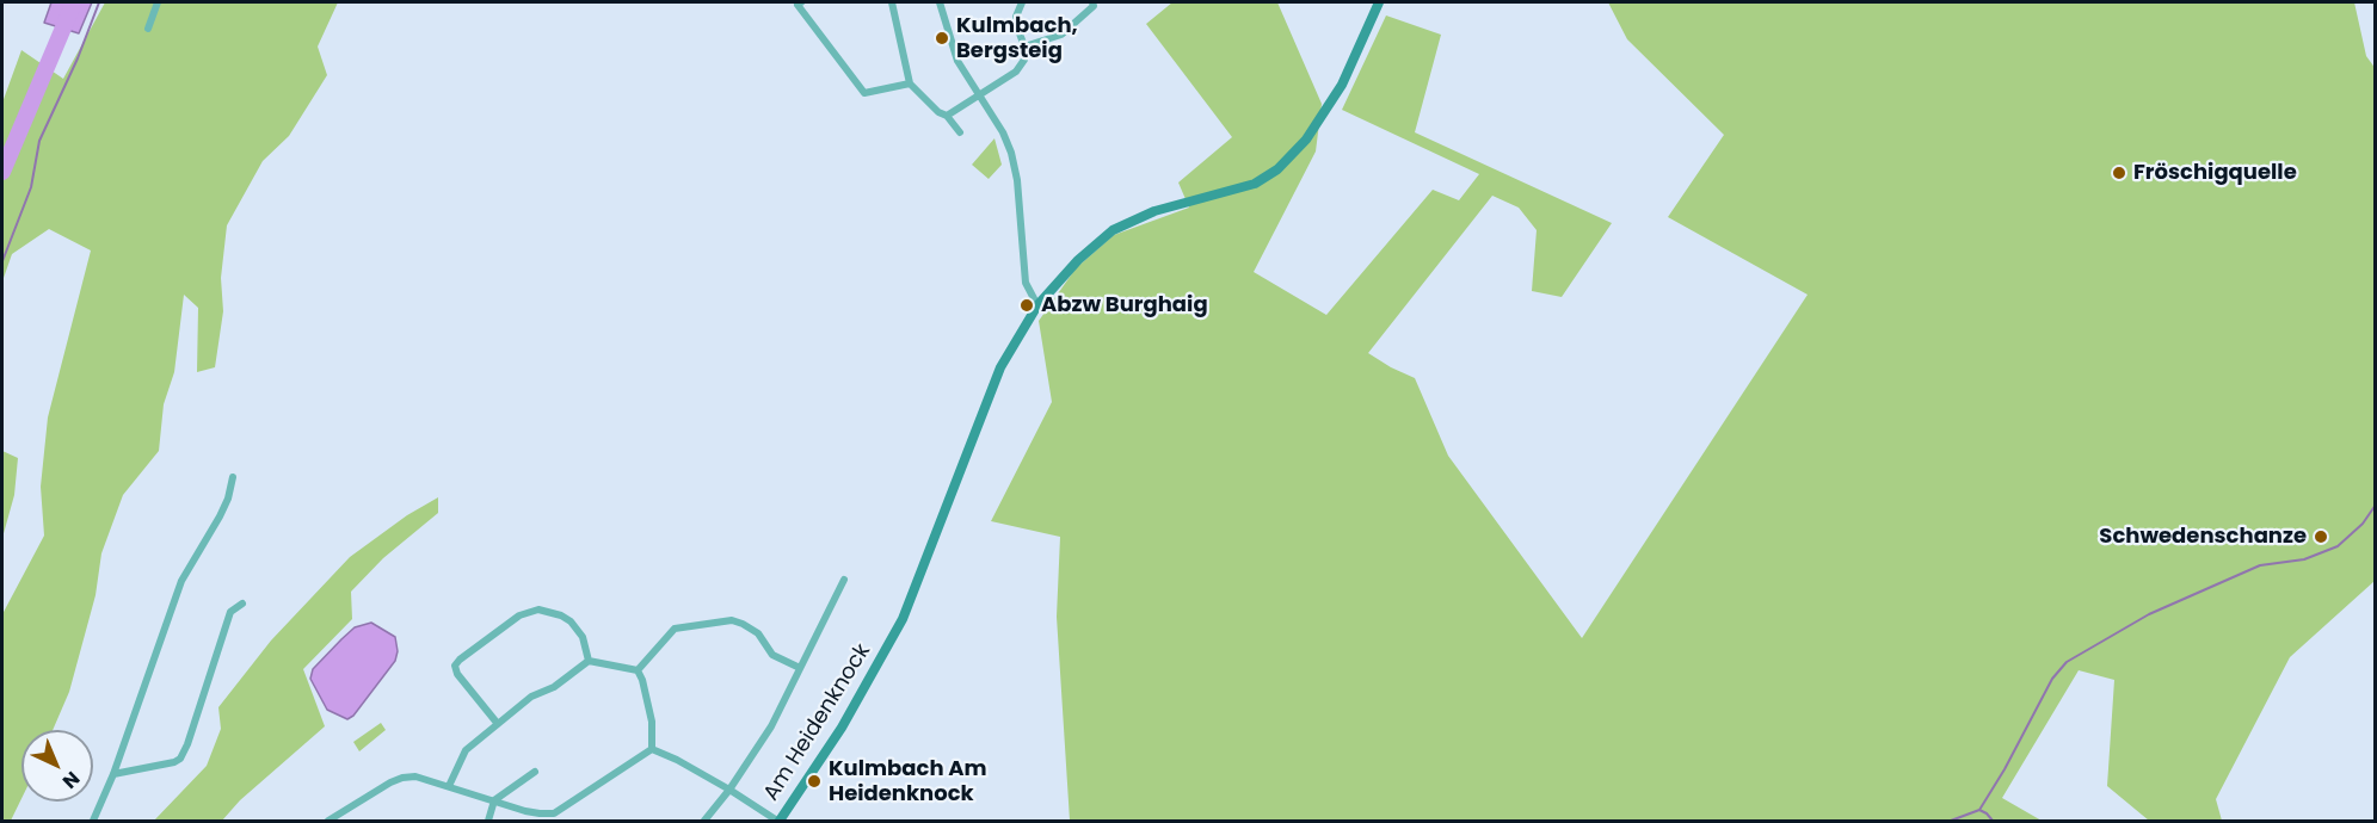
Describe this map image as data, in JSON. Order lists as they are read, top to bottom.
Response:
{
  "streets": {
    "street": ["Am Heidenknock"]
  },
  "places": [
    "Kulmbach, Bergsteig",
    "Fröschigquelle",
    "Abzw Burghaig",
    "Schwedenschanze",
    "Kulmbach Am Heidenknock"
  ],
  "north": "bottom right"
}
